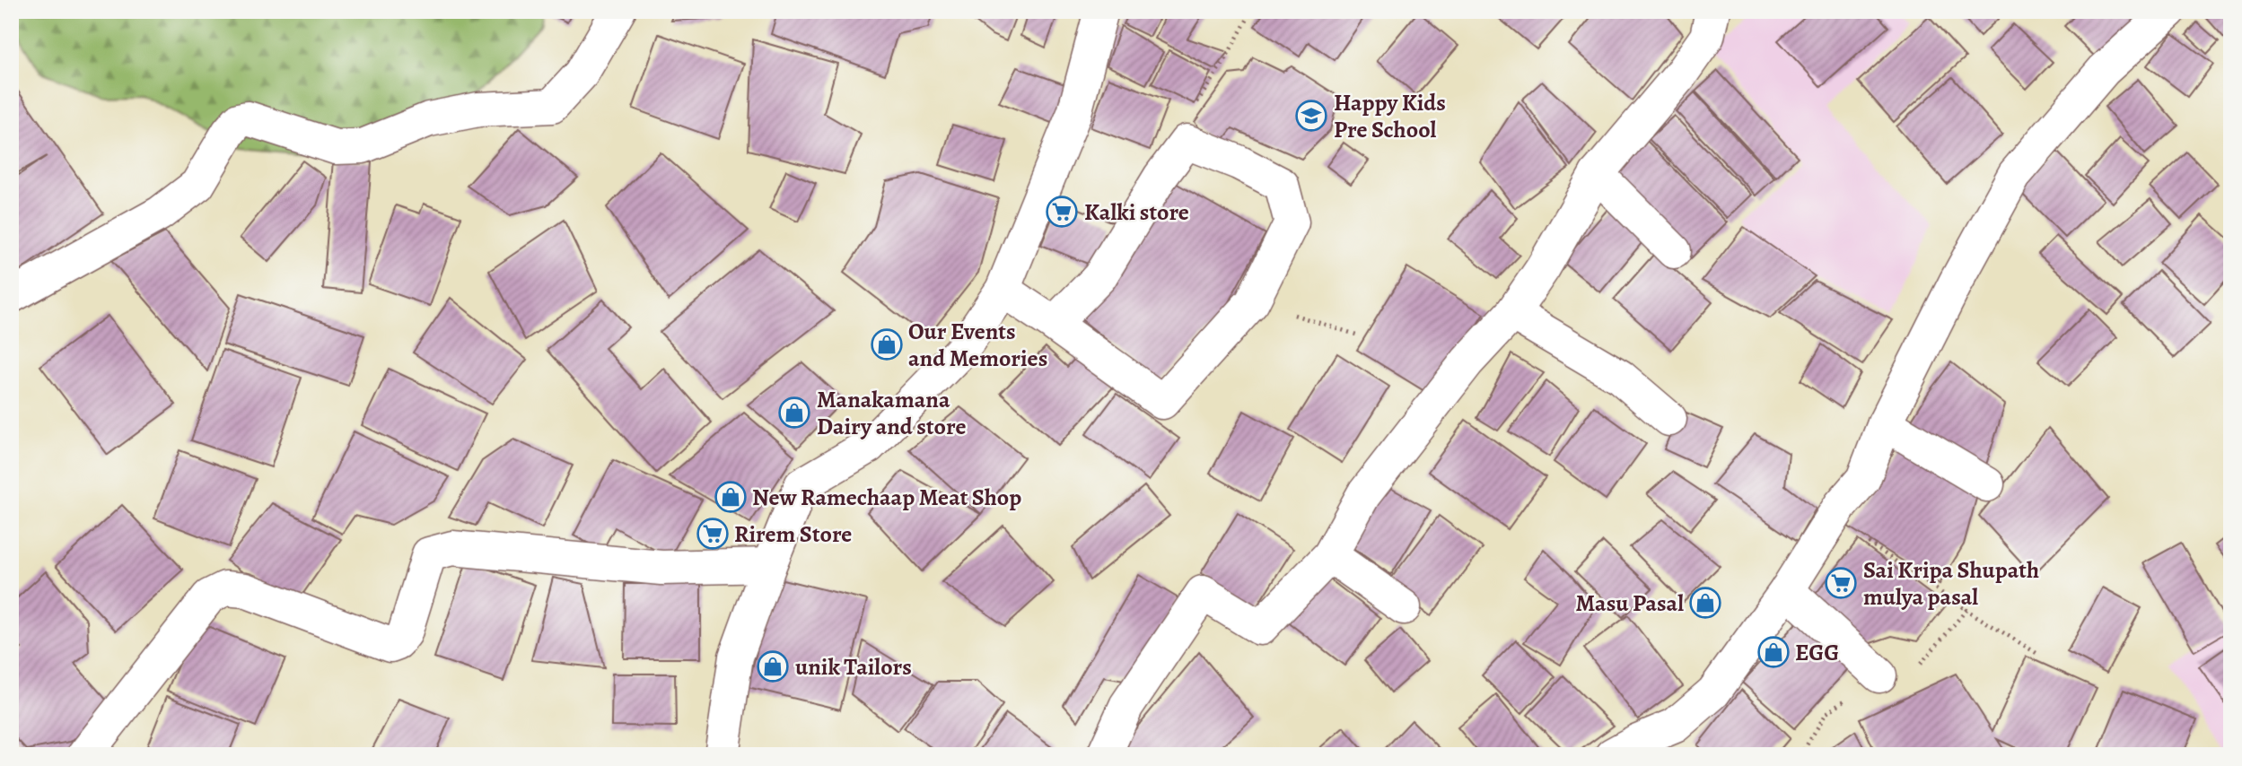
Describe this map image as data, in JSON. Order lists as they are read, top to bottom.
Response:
{
  "places": {
    "school or university": ["Happy Kids Pre School"],
    "supermarket": ["Kalki store", "Rirem Store", "Sai Kripa Shupath mulya pasal"],
    "shop": [
      "Our Events and Memories",
      "Manakamana Dairy and store",
      "New Ramechaap Meat Shop",
      "Masu Pasal",
      "EGG",
      "unik Tailors"
    ]
  }
}
